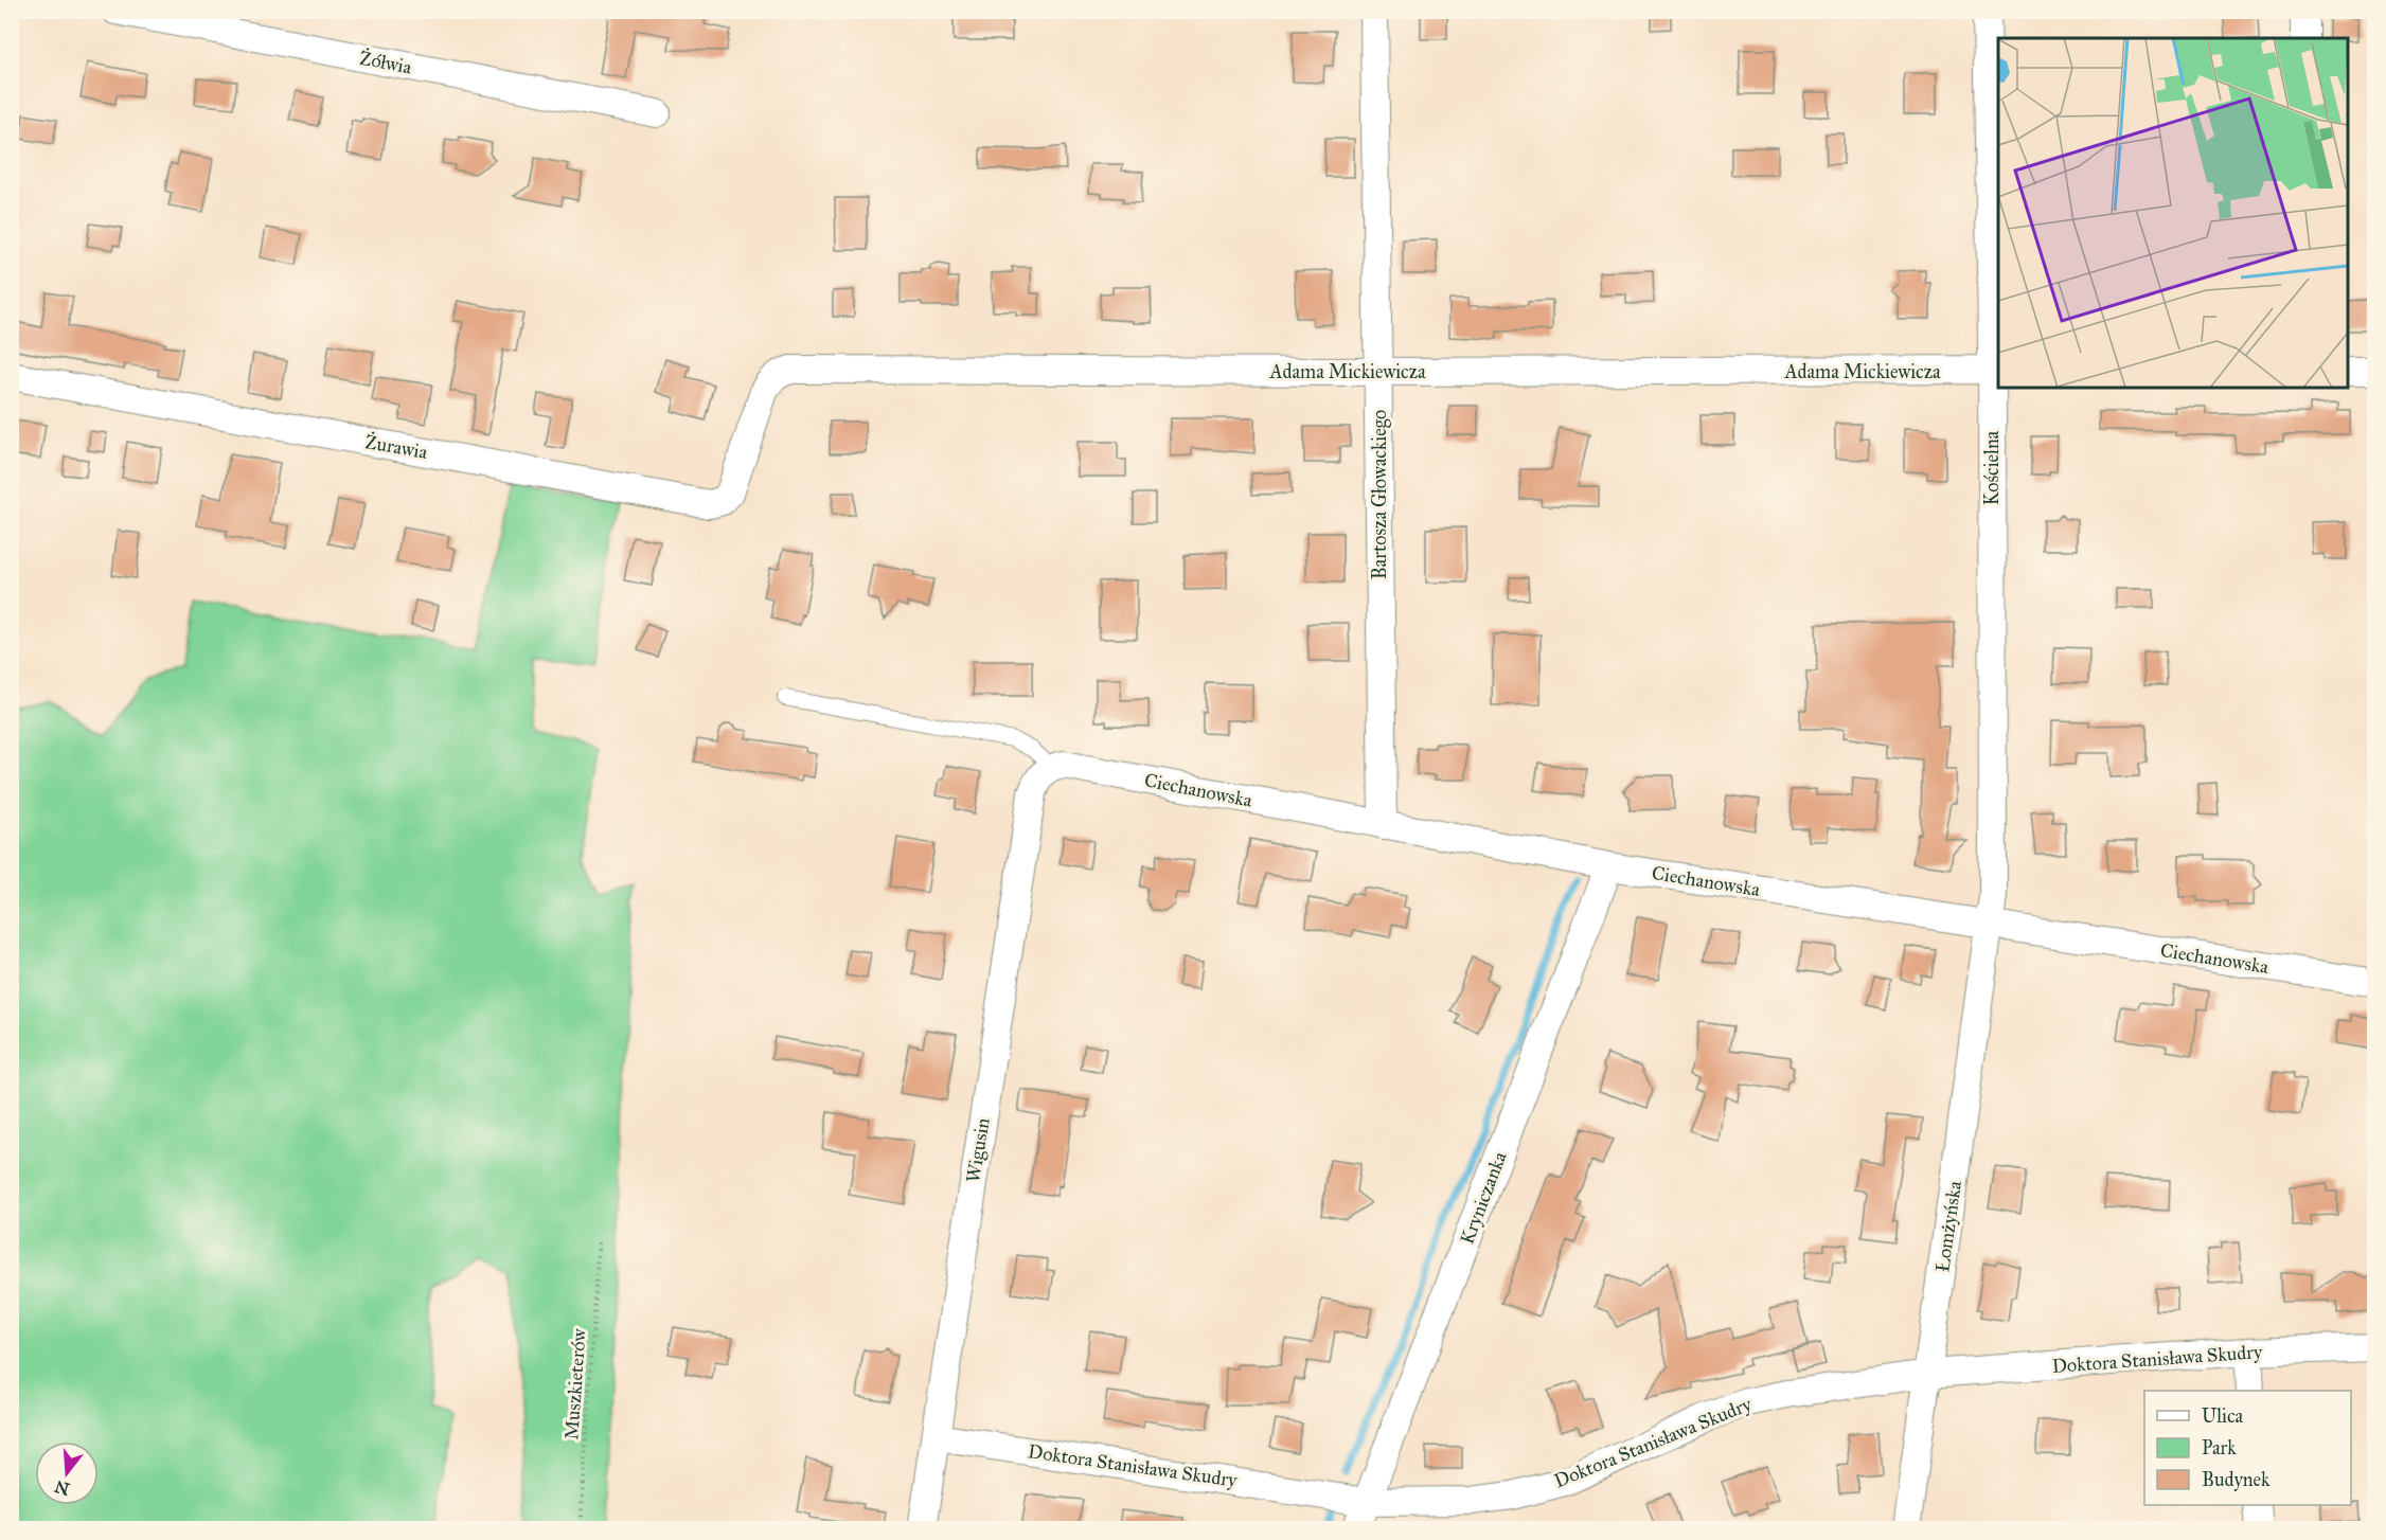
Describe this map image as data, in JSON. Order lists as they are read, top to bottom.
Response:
{
  "streets": {
    "street": [
      "Żółwia",
      "Adama Mickiewicza",
      "Żurawia",
      "Kościelna",
      "Bartosza Głowackiego",
      "Ciechanowska",
      "Wigusin",
      "Kryniczanka",
      "Łomżyńska",
      "Doktora Stanisława Skudry"
    ],
    "path": ["Muszkieterów"]
  },
  "crossings": [
    ["Adama Mickiewicza", "Żurawia"],
    ["Adama Mickiewicza", "Kościelna"],
    ["Adama Mickiewicza", "Bartosza Głowackiego"],
    ["Kościelna", "Ciechanowska"],
    ["Kościelna", "Łomżyńska"],
    ["Bartosza Głowackiego", "Ciechanowska"],
    ["Ciechanowska", "Wigusin"],
    ["Ciechanowska", "Kryniczanka"],
    ["Ciechanowska", "Łomżyńska"],
    ["Wigusin", "Doktora Stanisława Skudry"],
    ["Kryniczanka", "Doktora Stanisława Skudry"],
    ["Łomżyńska", "Doktora Stanisława Skudry"]
  ],
  "legend": ["Ulica", "Park", "Budynek"],
  "north": "bottom"
}
